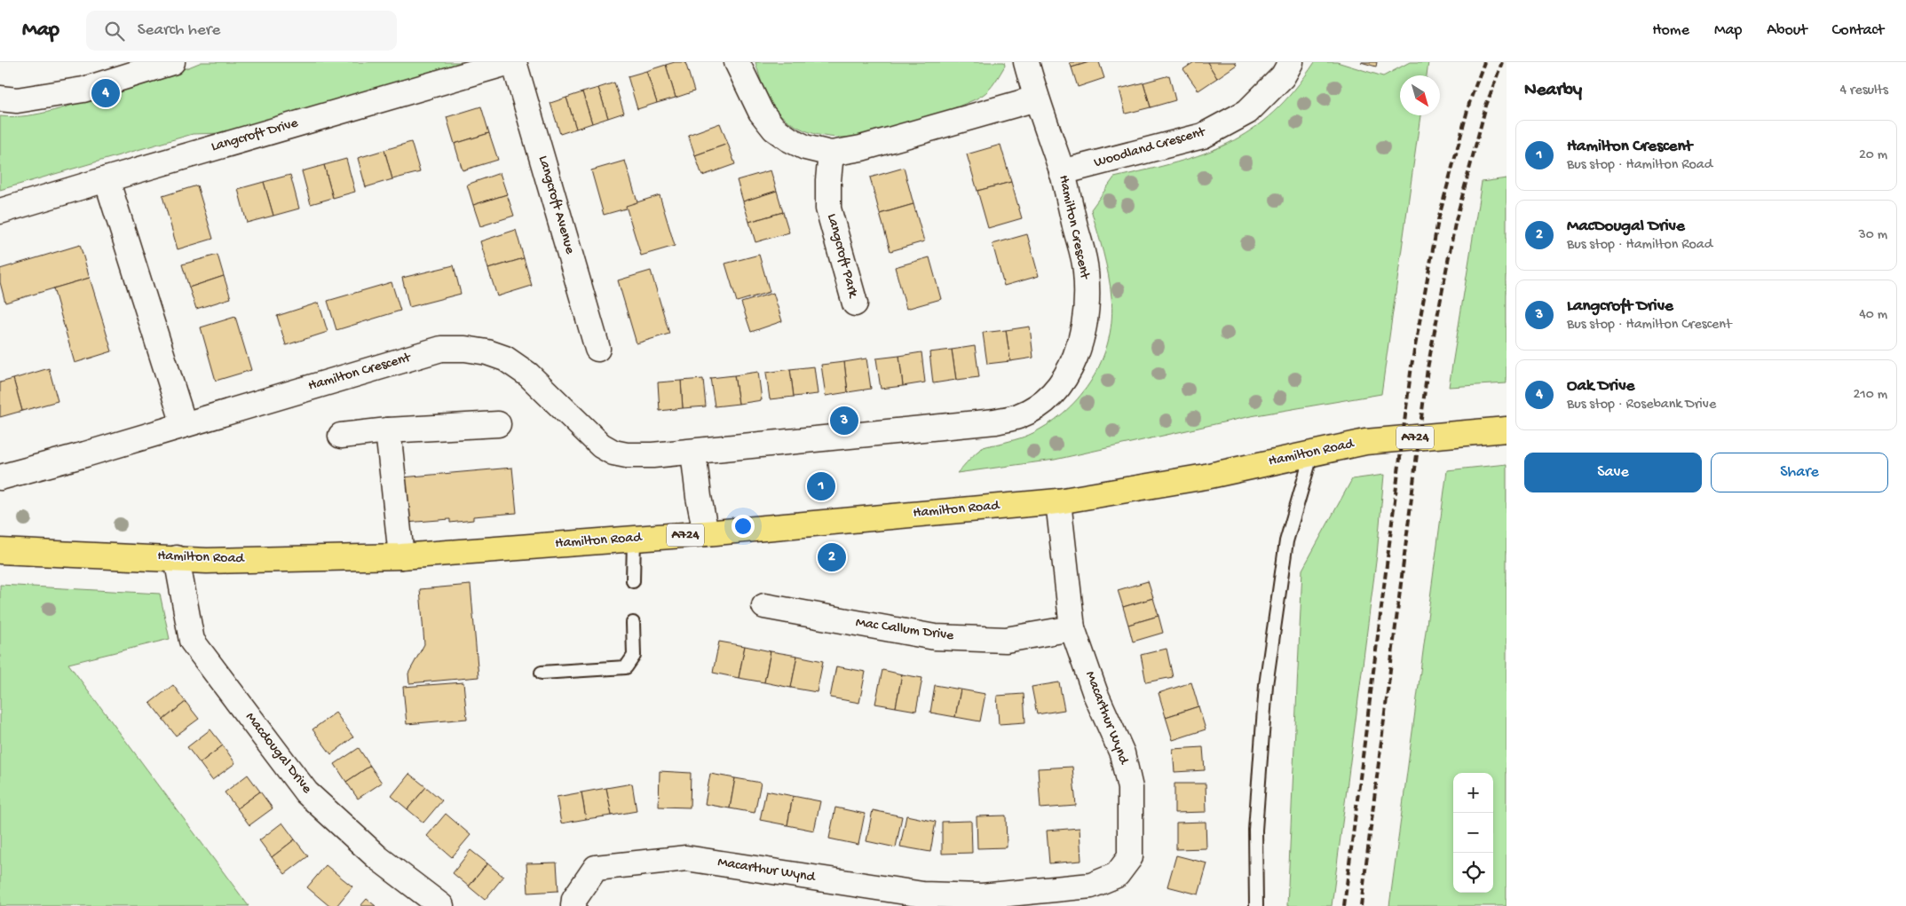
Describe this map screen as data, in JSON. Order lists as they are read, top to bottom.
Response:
{
  "streets": {
    "main road": ["A724", "Hamilton Road"],
    "street": [
      "Langcroft Drive",
      "Woodland Crescent",
      "Langcroft Avenue",
      "Hamilton Crescent",
      "Langcroft Park",
      "Mac Callum Drive",
      "Macarthur Wynd",
      "Macdougal Drive"
    ]
  },
  "crossings": [
    ["Woodland Crescent", "Hamilton Crescent"],
    ["Hamilton Road", "Macarthur Wynd"],
    ["Hamilton Road", "Macdougal Drive"],
    ["Mac Callum Drive", "Macarthur Wynd"]
  ],
  "north": "bottom right",
  "page": {
    "header": "Map",
    "search": "Search here",
    "nav": [
      "Home",
      "Map",
      "About",
      "Contact"
    ],
    "heading": ["Nearby", "4 results"],
    "pins": [
      "4",
      "3",
      "1",
      "2"
    ],
    "list": [
      {
        "mark": "1",
        "name": "Hamilton Crescent",
        "note": "Bus stop · Hamilton Road",
        "value": "20 m"
      },
      {
        "mark": "2",
        "name": "MacDougal Drive",
        "note": "Bus stop · Hamilton Road",
        "value": "30 m"
      },
      {
        "mark": "3",
        "name": "Langcroft Drive",
        "note": "Bus stop · Hamilton Crescent",
        "value": "40 m"
      },
      {
        "mark": "4",
        "name": "Oak Drive",
        "note": "Bus stop · Rosebank Drive",
        "value": "210 m"
      }
    ],
    "buttons": ["Save", "Share"],
    "map_buttons": ["+", "−"]
  }
}
